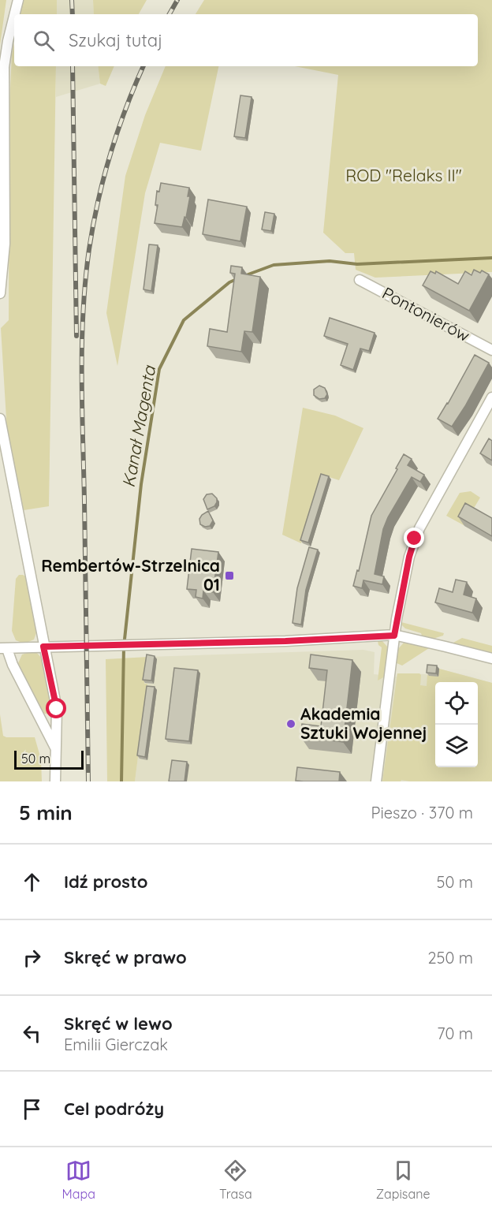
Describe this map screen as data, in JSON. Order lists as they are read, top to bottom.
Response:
{
  "streets": {
    "street": ["Pontonierów"]
  },
  "water": ["Kanał Magenta"],
  "parks": ["ROD \"Relaks II\""],
  "places": {
    "transit": ["Rembertów-Strzelnica 01"],
    "other": ["Akademia Sztuki Wojennej"]
  },
  "scale_bar": "50 m",
  "page": {
    "search": "Szukaj tutaj",
    "scale": "50 m",
    "heading": ["5 min", "Pieszo · 370 m"],
    "list": [
      ["Idź prosto", "50 m"],
      ["Skręć w prawo", "250 m"],
      ["Skręć w lewo", "Emilii Gierczak", "70 m"],
      "Cel podróży"
    ],
    "nav": ["Mapa", "Trasa", "Zapisane"]
  }
}
